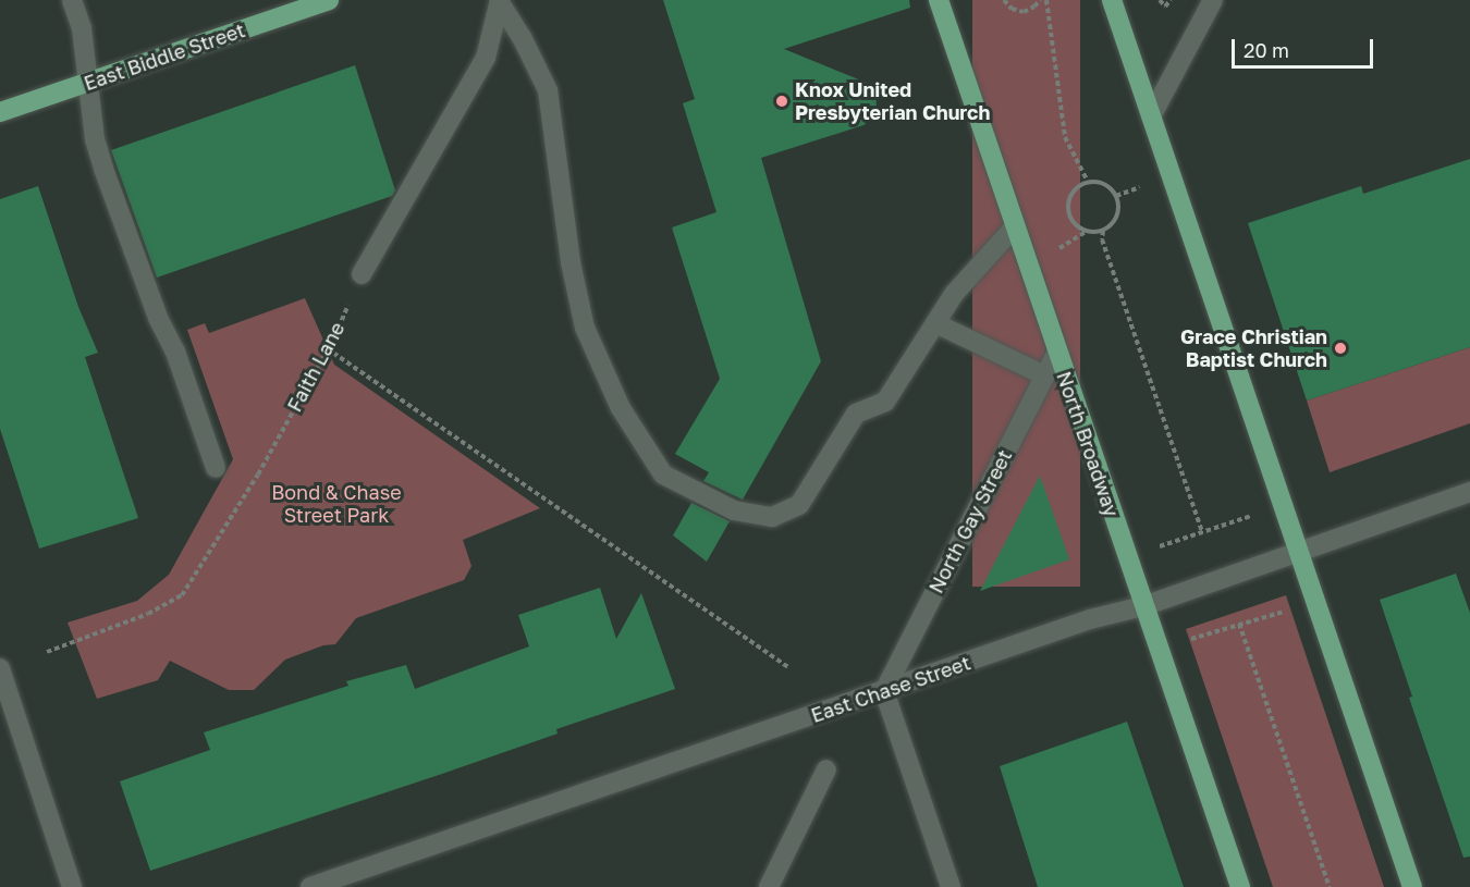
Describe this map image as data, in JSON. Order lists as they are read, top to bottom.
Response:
{
  "streets": {
    "main road": ["East Biddle Street", "North Broadway"],
    "street": ["North Gay Street", "East Chase Street"],
    "path": ["Faith Lane"]
  },
  "crossings": [
    ["North Broadway", "North Gay Street"],
    ["North Broadway", "East Chase Street"],
    ["North Gay Street", "East Chase Street"]
  ],
  "parks": ["Bond & Chase Street Park"],
  "places": ["Knox United Presbyterian Church", "Grace Christian Baptist Church"],
  "scale_bar": "20 m"
}
